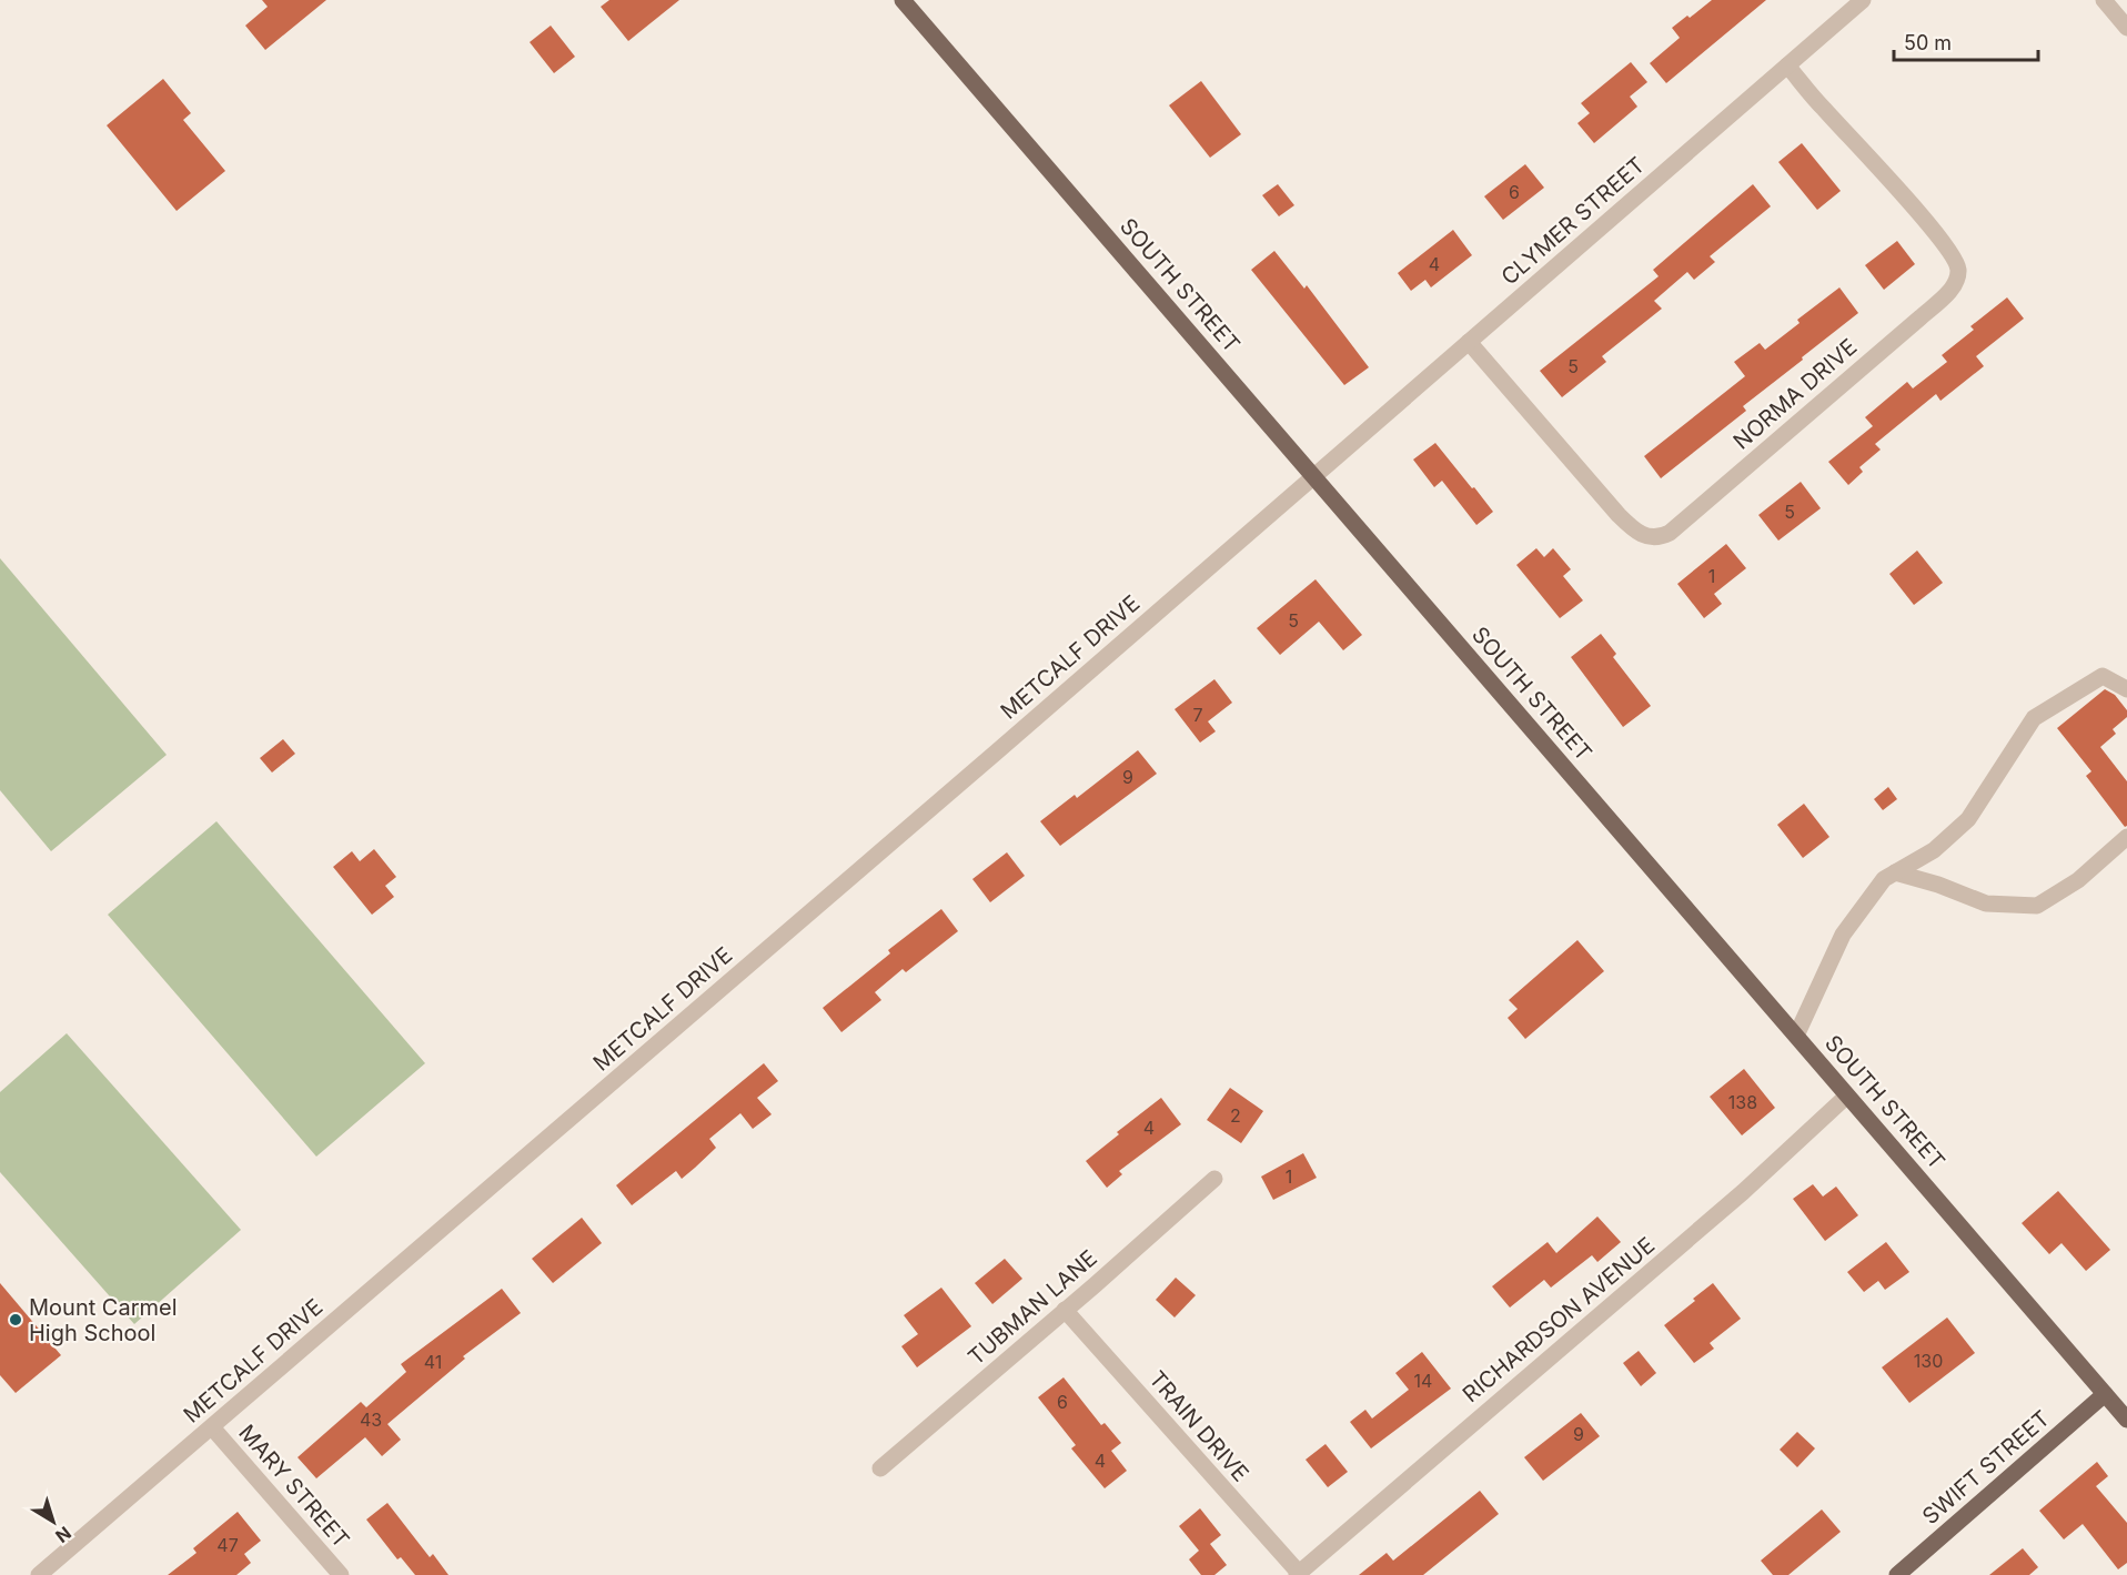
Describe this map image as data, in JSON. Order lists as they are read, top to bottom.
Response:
{
  "streets": {
    "main road": ["SOUTH STREET", "SWIFT STREET"],
    "street": [
      "CLYMER STREET",
      "NORMA DRIVE",
      "METCALF DRIVE",
      "TUBMAN LANE",
      "RICHARDSON AVENUE",
      "TRAIN DRIVE",
      "MARY STREET"
    ]
  },
  "crossings": [
    ["CLYMER STREET", "SOUTH STREET"],
    ["CLYMER STREET", "NORMA DRIVE"],
    ["CLYMER STREET", "METCALF DRIVE"],
    ["SOUTH STREET", "METCALF DRIVE"],
    ["SOUTH STREET", "RICHARDSON AVENUE"],
    ["SOUTH STREET", "SWIFT STREET"],
    ["METCALF DRIVE", "MARY STREET"],
    ["TUBMAN LANE", "TRAIN DRIVE"],
    ["RICHARDSON AVENUE", "TRAIN DRIVE"]
  ],
  "places": ["Mount Carmel High School"],
  "house_numbers": [
    "6",
    "4",
    "5",
    "5",
    "1",
    "5",
    "7",
    "9",
    "138",
    "2",
    "4",
    "1",
    "130",
    "41",
    "14",
    "6",
    "43",
    "9",
    "4",
    "47"
  ],
  "scale_bar": "50 m",
  "north": "bottom right"
}
